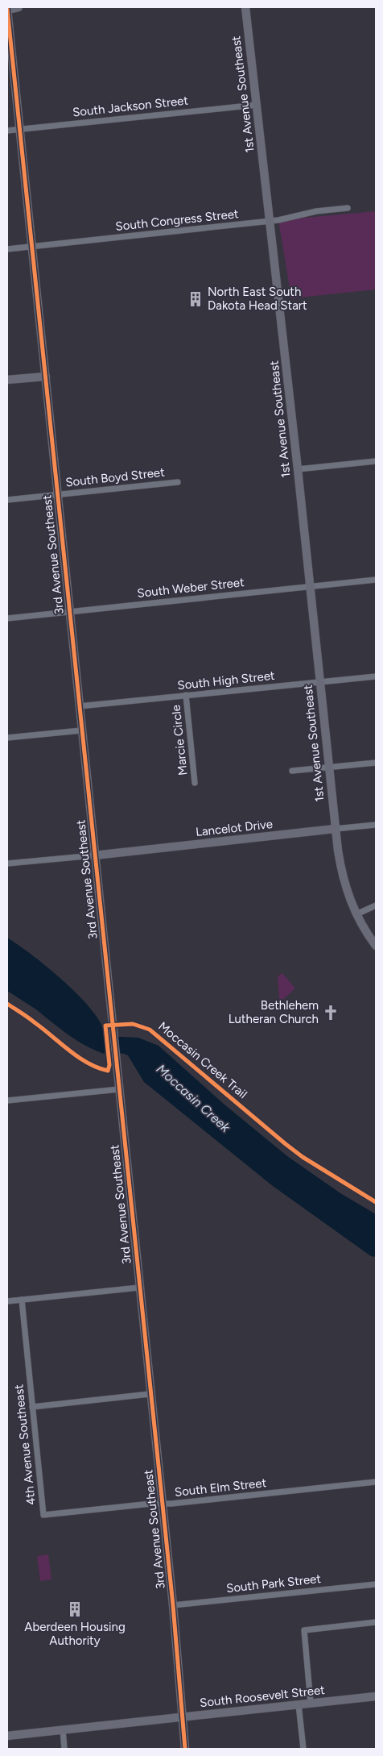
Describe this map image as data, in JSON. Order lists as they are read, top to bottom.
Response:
{
  "streets": {
    "street": [
      "1st Avenue Southeast",
      "South Jackson Street",
      "South Congress Street",
      "South Boyd Street",
      "3rd Avenue Southeast",
      "South Weber Street",
      "South High Street",
      "Marcie Circle",
      "Lancelot Drive",
      "4th Avenue Southeast",
      "South Elm Street",
      "South Park Street",
      "South Roosevelt Street"
    ],
    "cycle path": ["Moccasin Creek Trail"]
  },
  "crossings": [
    ["1st Avenue Southeast", "South Jackson Street"],
    ["1st Avenue Southeast", "South Congress Street"],
    ["1st Avenue Southeast", "South Weber Street"],
    ["1st Avenue Southeast", "South High Street"],
    ["1st Avenue Southeast", "Lancelot Drive"],
    ["South Jackson Street", "3rd Avenue Southeast"],
    ["South Congress Street", "3rd Avenue Southeast"],
    ["South Boyd Street", "3rd Avenue Southeast"],
    ["3rd Avenue Southeast", "South Weber Street"],
    ["3rd Avenue Southeast", "South High Street"],
    ["3rd Avenue Southeast", "Lancelot Drive"],
    ["3rd Avenue Southeast", "South Elm Street"],
    ["3rd Avenue Southeast", "South Park Street"],
    ["3rd Avenue Southeast", "South Roosevelt Street"],
    ["South High Street", "Marcie Circle"],
    ["4th Avenue Southeast", "South Elm Street"]
  ],
  "water": ["Moccasin Creek"],
  "places": {
    "building": ["North East South Dakota Head Start", "Aberdeen Housing Authority"],
    "church": ["Bethlehem Lutheran Church"]
  }
}
